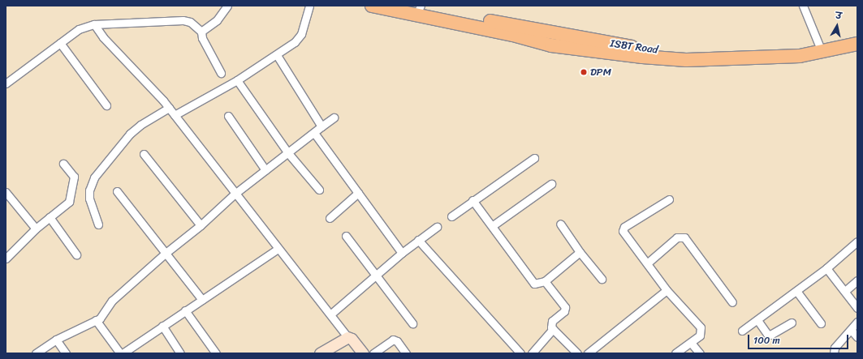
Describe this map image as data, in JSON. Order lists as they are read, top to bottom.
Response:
{
  "streets": {
    "highway": ["ISBT Road"]
  },
  "places": ["DPM"],
  "scale_bar": "100 m",
  "north": "top"
}
